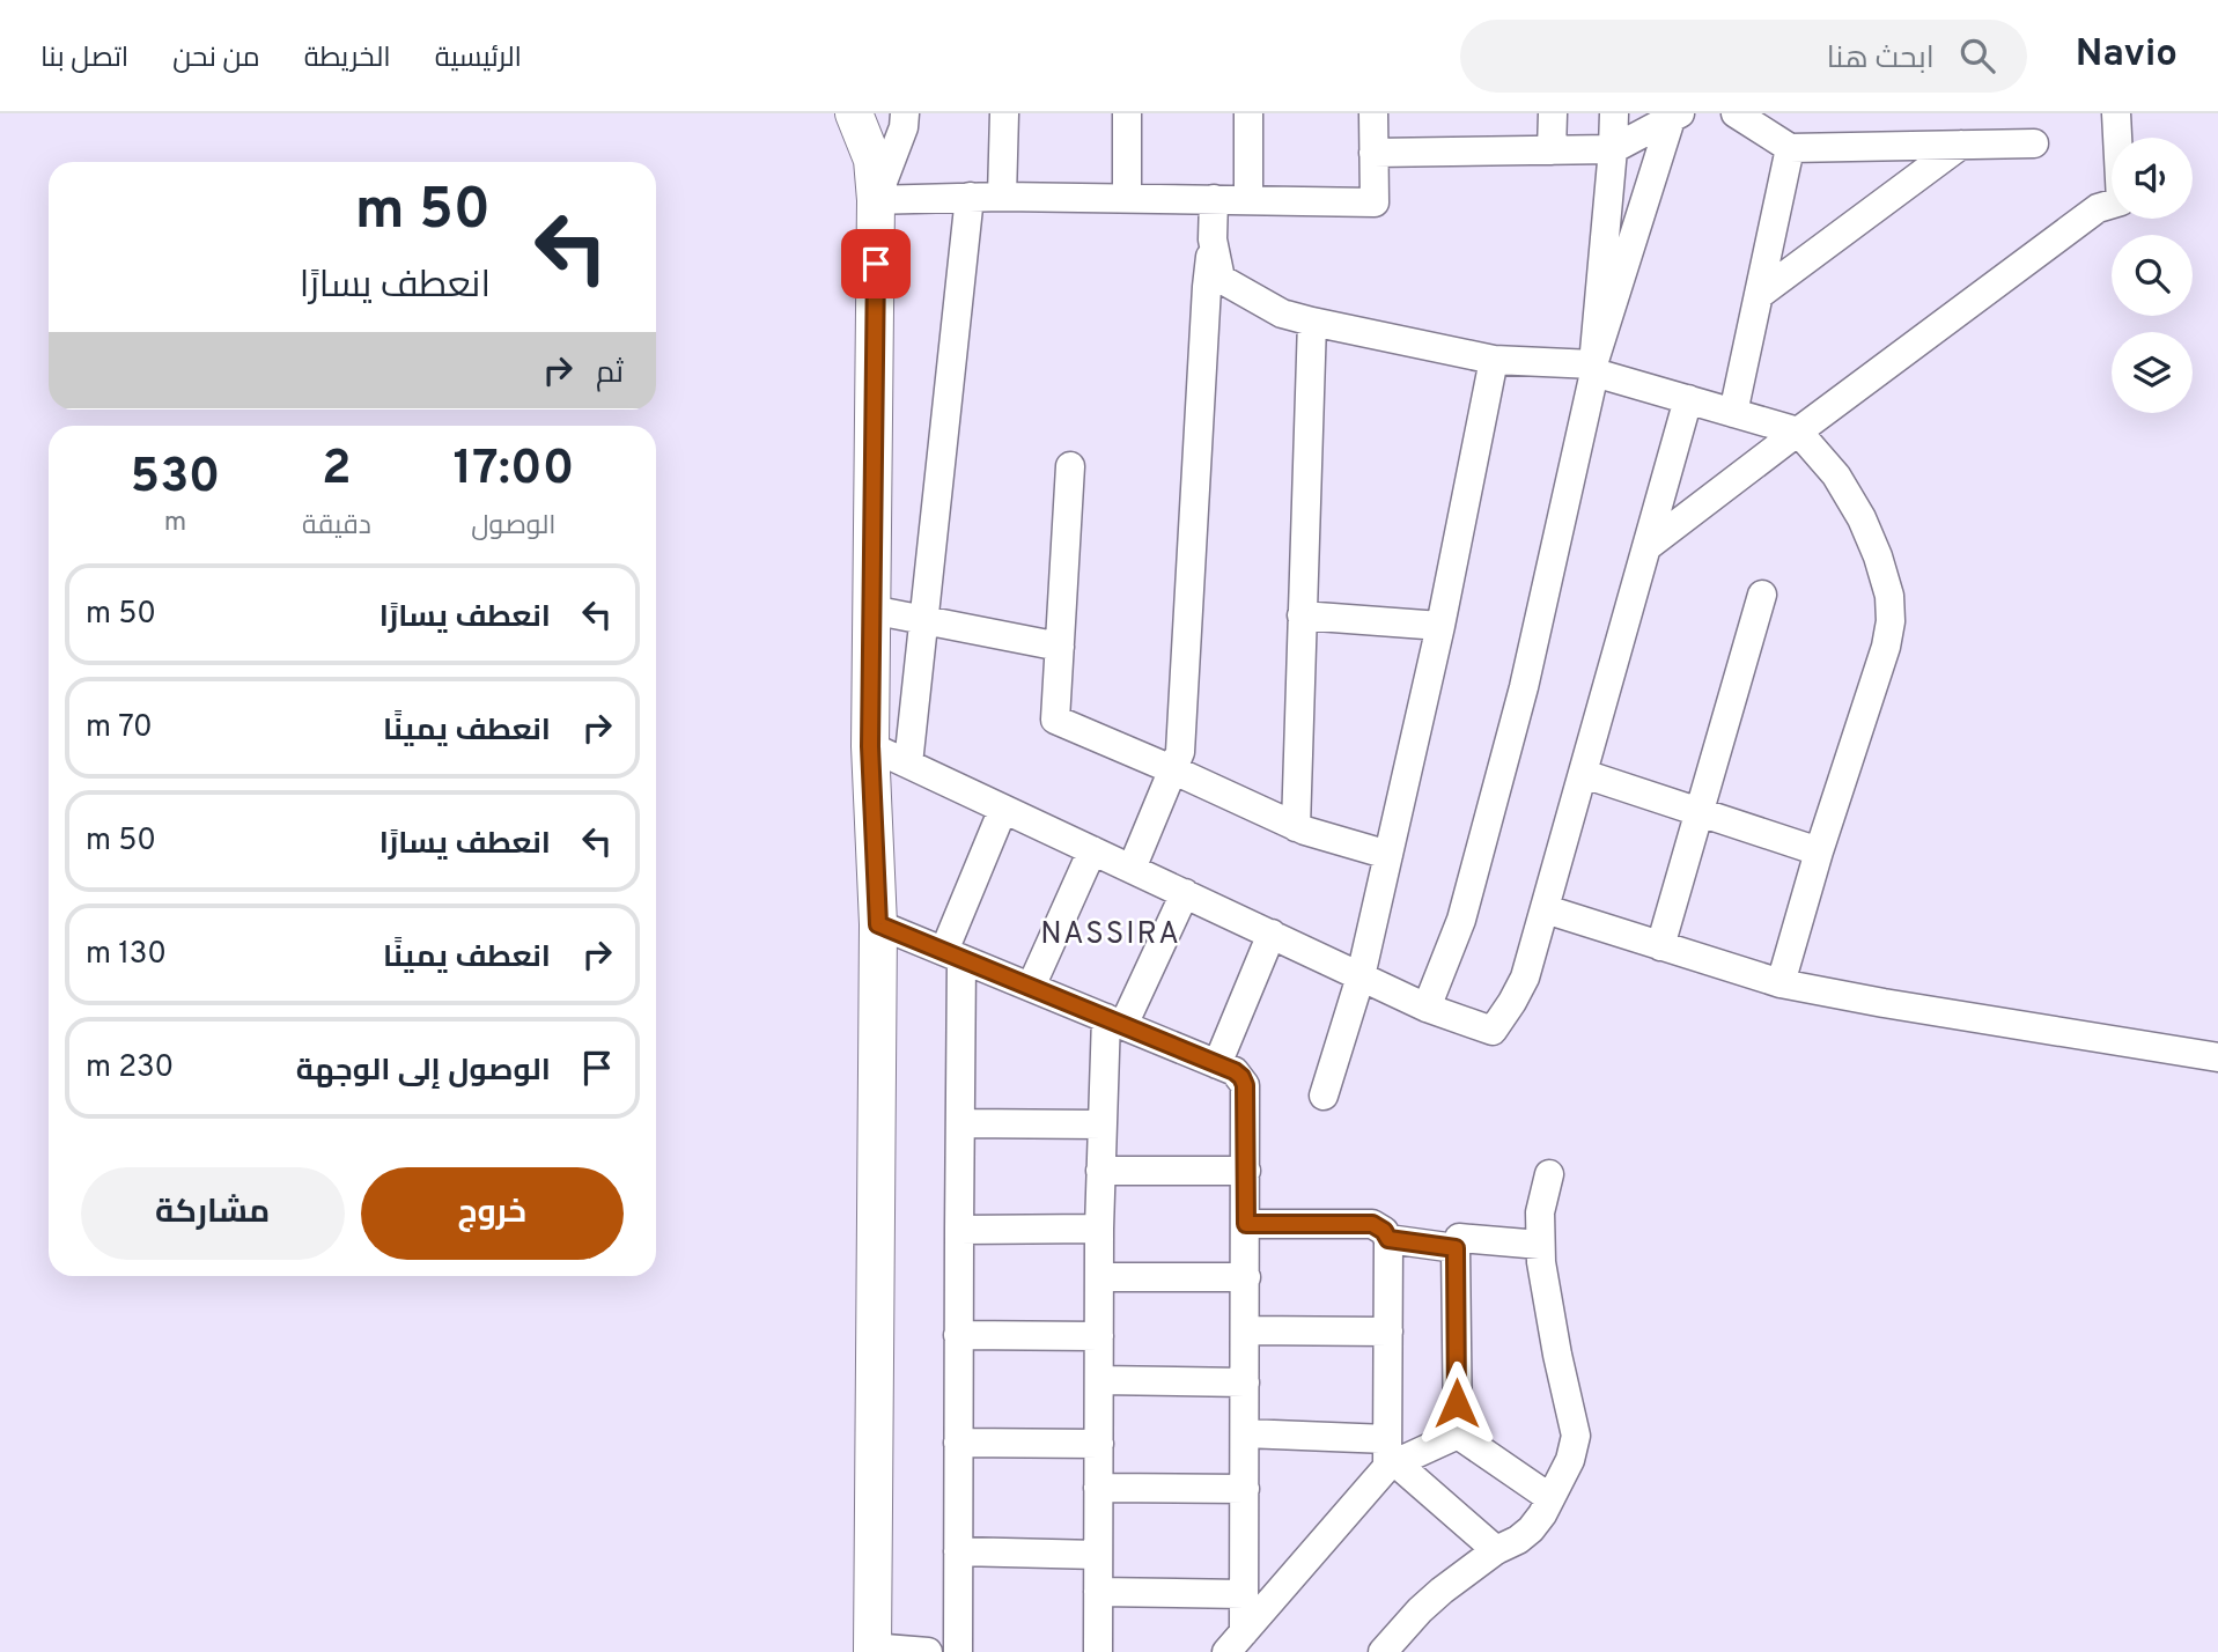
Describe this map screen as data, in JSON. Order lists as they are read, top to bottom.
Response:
{
  "districts": ["NASSIRA"],
  "page": {
    "header": "Navio",
    "search": "ابحث هنا",
    "nav": [
      "الرئيسية",
      "الخريطة",
      "من نحن",
      "اتصل بنا"
    ],
    "turn": ["50 m", "انعطف يسارًا"],
    "then": "ثم",
    "eta": [
      "17:00",
      "الوصول",
      "2",
      "دقيقة",
      "530",
      "m"
    ],
    "list": [
      {
        "name": "انعطف يسارًا",
        "value": "50 m"
      },
      {
        "name": "انعطف يمينًا",
        "value": "70 m"
      },
      {
        "name": "انعطف يسارًا",
        "value": "50 m"
      },
      {
        "name": "انعطف يمينًا",
        "value": "130 m"
      },
      {
        "name": "الوصول إلى الوجهة",
        "value": "230 m"
      }
    ],
    "buttons": ["خروج", "مشاركة"]
  }
}
